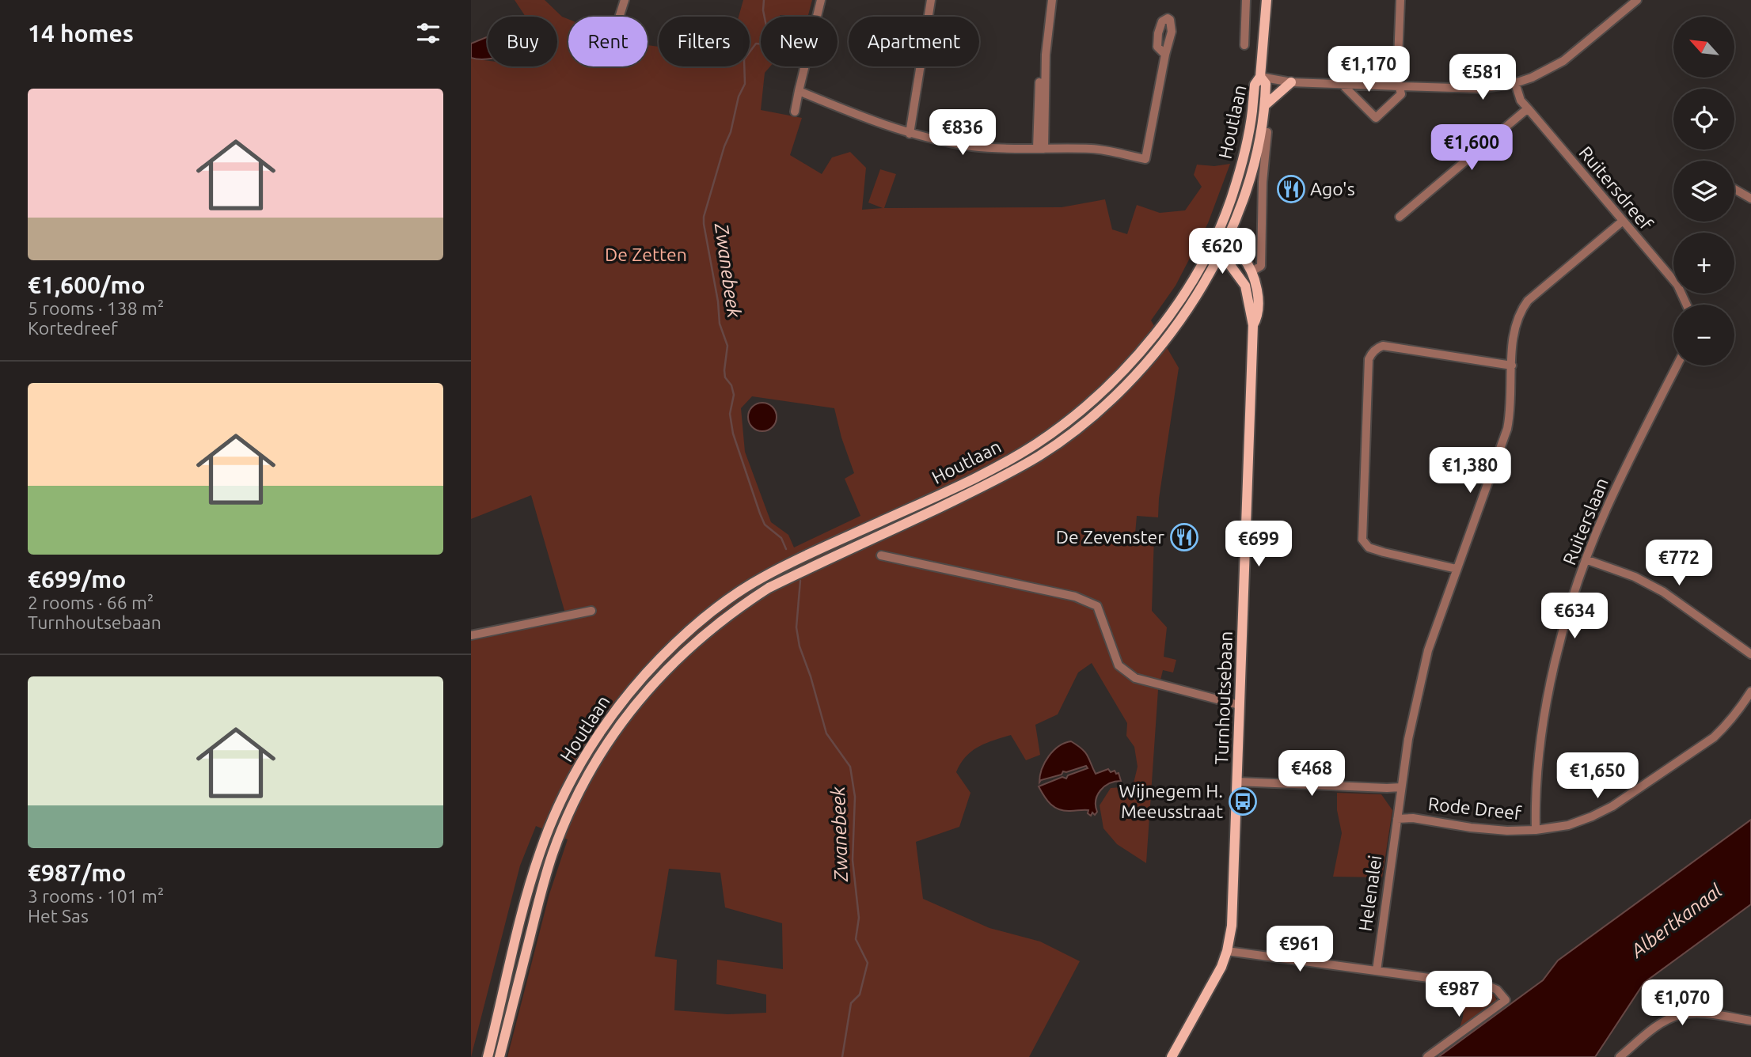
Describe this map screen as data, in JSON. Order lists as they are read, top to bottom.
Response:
{
  "streets": {
    "main road": ["Houtlaan", "Turnhoutsebaan"],
    "street": [
      "Ruitersdreef",
      "Ruiterslaan",
      "Rode Dreef",
      "Helenalei"
    ]
  },
  "crossings": [
    ["Houtlaan", "Turnhoutsebaan"],
    ["Ruitersdreef", "Helenalei"],
    ["Ruiterslaan", "Rode Dreef"],
    ["Rode Dreef", "Helenalei"]
  ],
  "water": ["Zwanebeek", "Albertkanaal"],
  "parks": ["De Zetten"],
  "places": {
    "restaurant": ["Ago's", "De Zevenster"],
    "bus stop": ["Wijnegem H. Meeusstraat"]
  },
  "north": "top left",
  "page": {
    "heading": "14 homes",
    "map_buttons": ["+", "−"],
    "chip": [
      "Buy",
      "Rent",
      "Filters",
      "New",
      "Apartment"
    ],
    "price": [
      "€1,170",
      "€581",
      "€836",
      "€1,600",
      "€620",
      "€1,380",
      "€699",
      "€772",
      "€634",
      "€468",
      "€1,650",
      "€961",
      "€987",
      "€1,070"
    ],
    "list": [
      {
        "name": "€1,600/mo",
        "note": "5 rooms · 138 m² · Kortedreef"
      },
      {
        "name": "€699/mo",
        "note": "2 rooms · 66 m² · Turnhoutsebaan"
      },
      {
        "name": "€987/mo",
        "note": "3 rooms · 101 m² · Het Sas"
      }
    ]
  }
}
